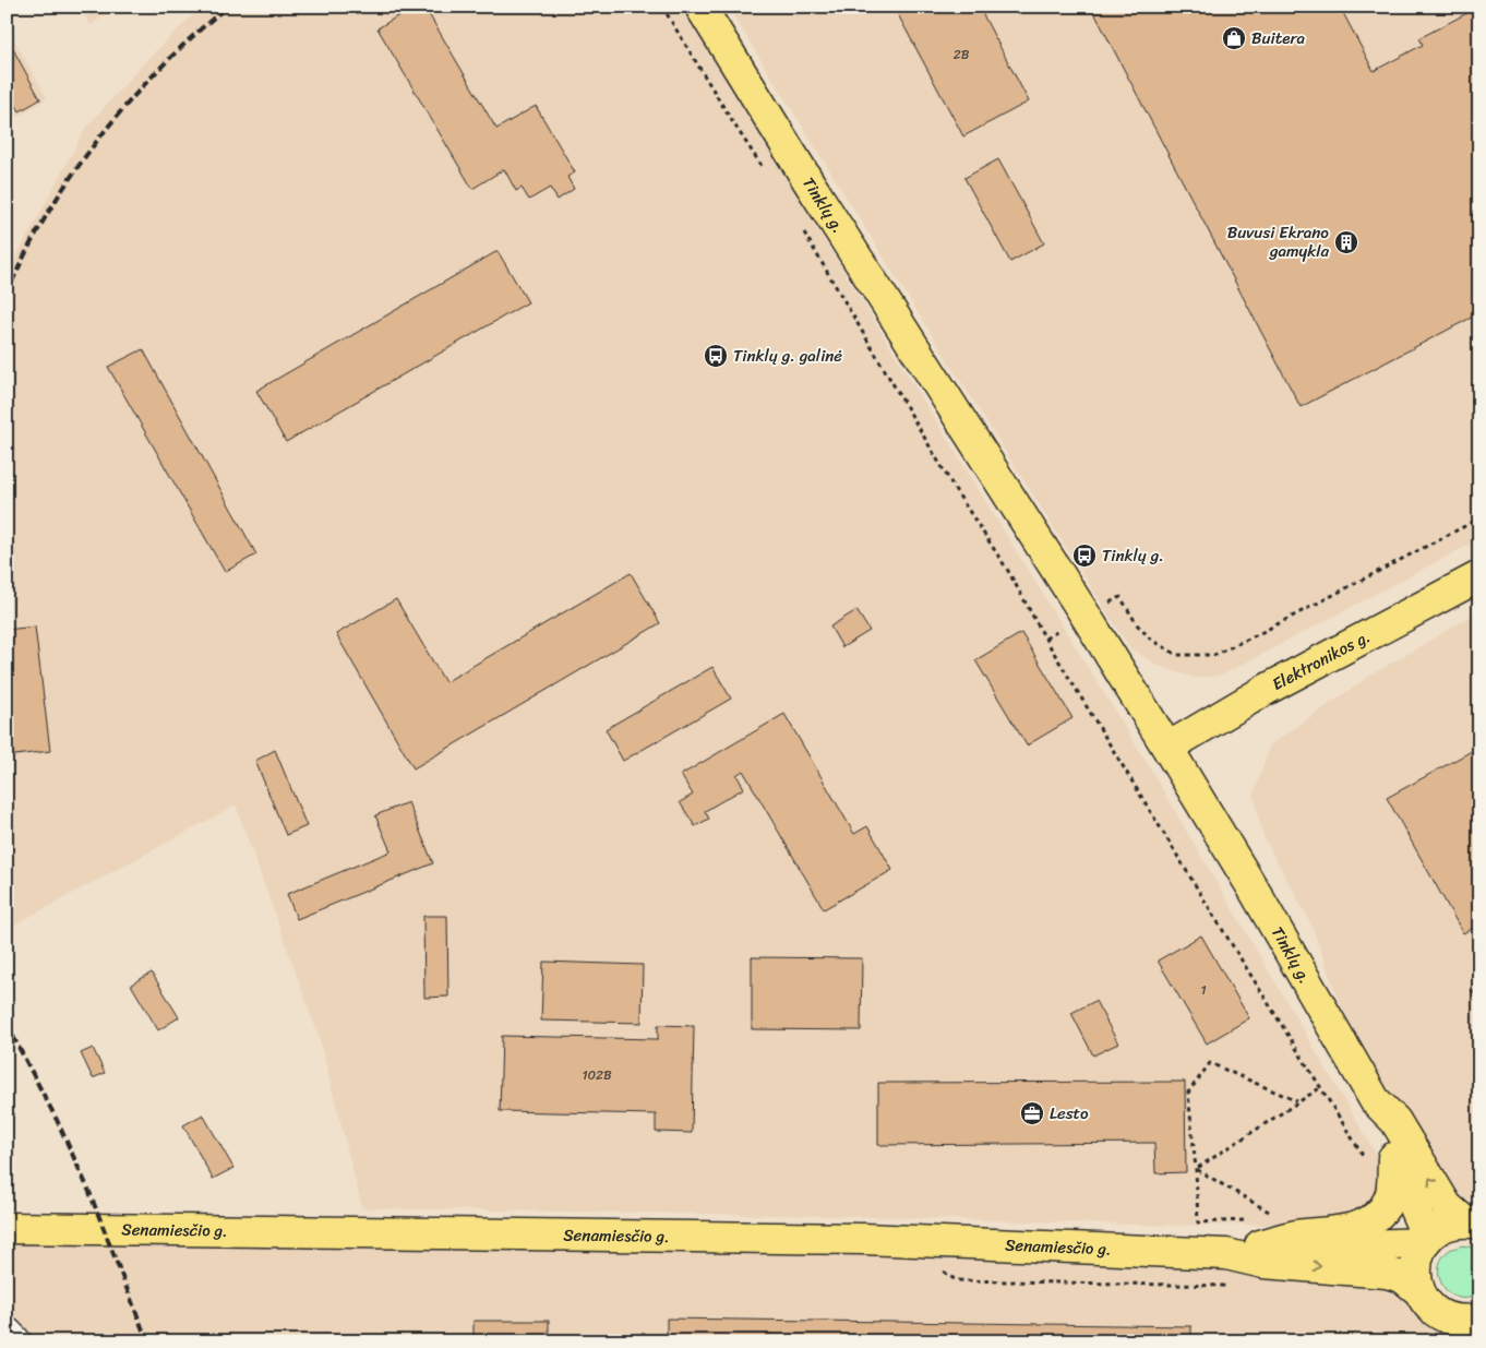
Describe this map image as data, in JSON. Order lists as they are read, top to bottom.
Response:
{
  "streets": {
    "main road": ["Tinklų g.", "Elektronikos g.", "Senamiesčio g."]
  },
  "crossings": [
    ["Tinklų g.", "Elektronikos g."],
    ["Tinklų g.", "Senamiesčio g."]
  ],
  "places": {
    "shop": ["Buitera"],
    "building": ["Buvusi Ekrano gamykla"],
    "bus stop": ["Tinklų g. galinė", "Tinklų g."],
    "office": ["Lesto"]
  },
  "house_numbers": ["2B", "1", "102B"]
}
